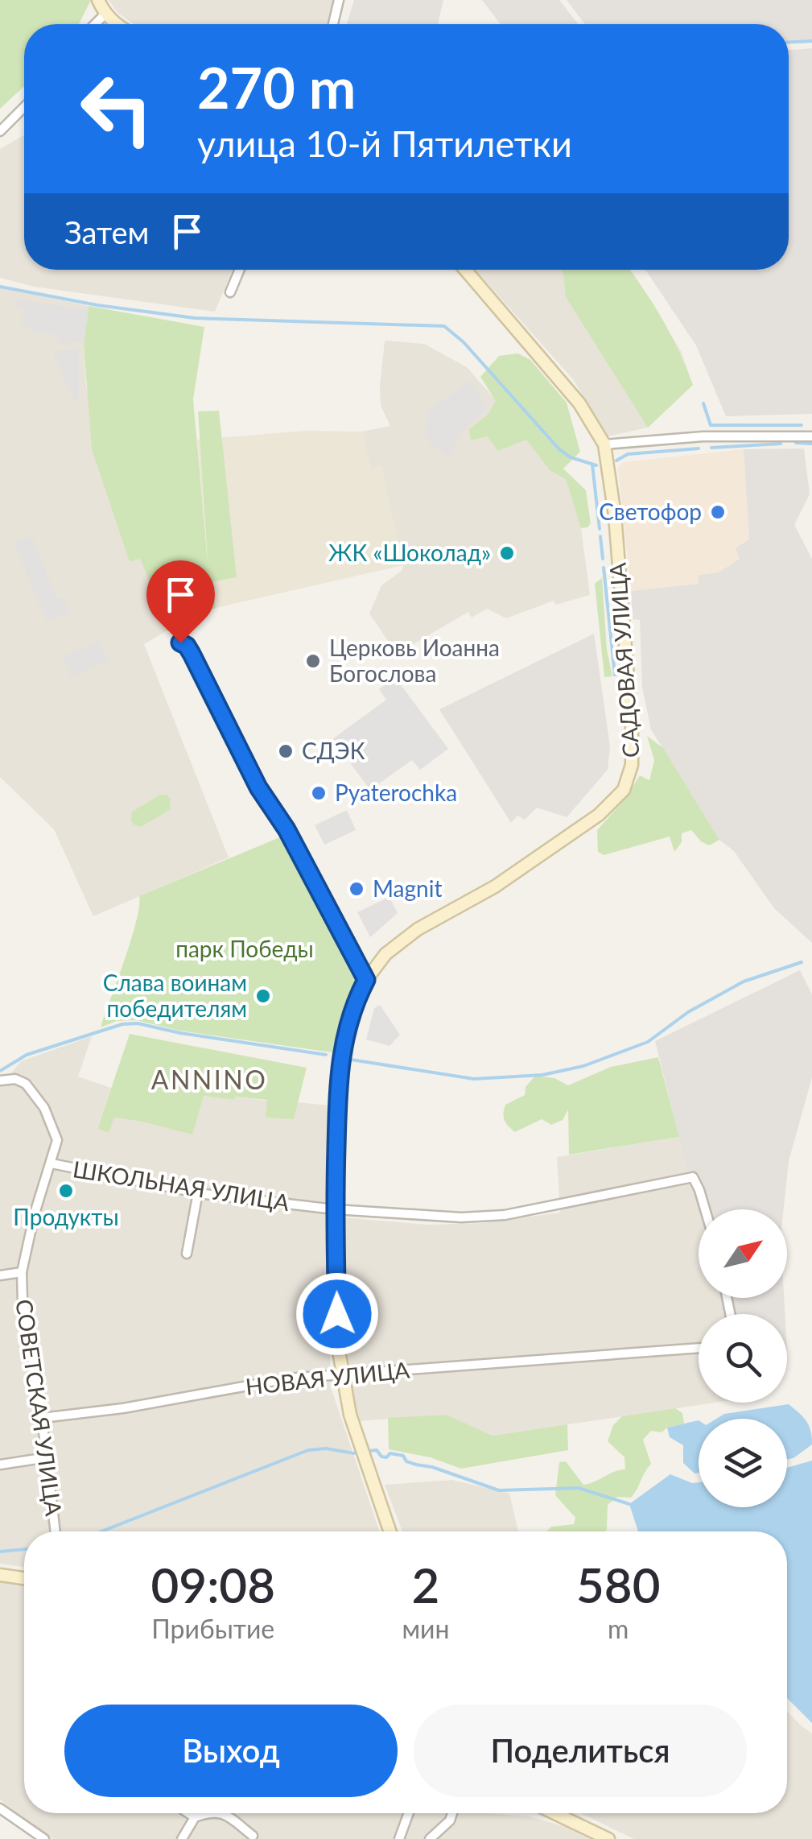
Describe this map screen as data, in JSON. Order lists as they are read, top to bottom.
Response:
{
  "streets": {
    "main road": ["САДОВАЯ УЛИЦА"],
    "street": ["ШКОЛЬНАЯ УЛИЦА", "НОВАЯ УЛИЦА", "СОВЕТСКАЯ УЛИЦА"]
  },
  "crossings": [
    ["САДОВАЯ УЛИЦА", "ШКОЛЬНАЯ УЛИЦА"],
    ["САДОВАЯ УЛИЦА", "НОВАЯ УЛИЦА"],
    ["ШКОЛЬНАЯ УЛИЦА", "СОВЕТСКАЯ УЛИЦА"],
    ["НОВАЯ УЛИЦА", "СОВЕТСКАЯ УЛИЦА"]
  ],
  "districts": ["ANNINO"],
  "parks": ["парк Победы"],
  "places": [
    "Светофор",
    "ЖК «Шоколад»",
    "Церковь Иоанна Богослова",
    "СДЭК",
    "Pyaterochka",
    "Magnit",
    "Слава воинам победителям",
    "Продукты"
  ],
  "north": "top right",
  "page": {
    "turn": ["270 m", "улица 10-й Пятилетки"],
    "then": "Затем",
    "eta": [
      "09:08",
      "Прибытие",
      "2",
      "мин",
      "580",
      "m"
    ],
    "buttons": ["Выход", "Поделиться"]
  }
}
